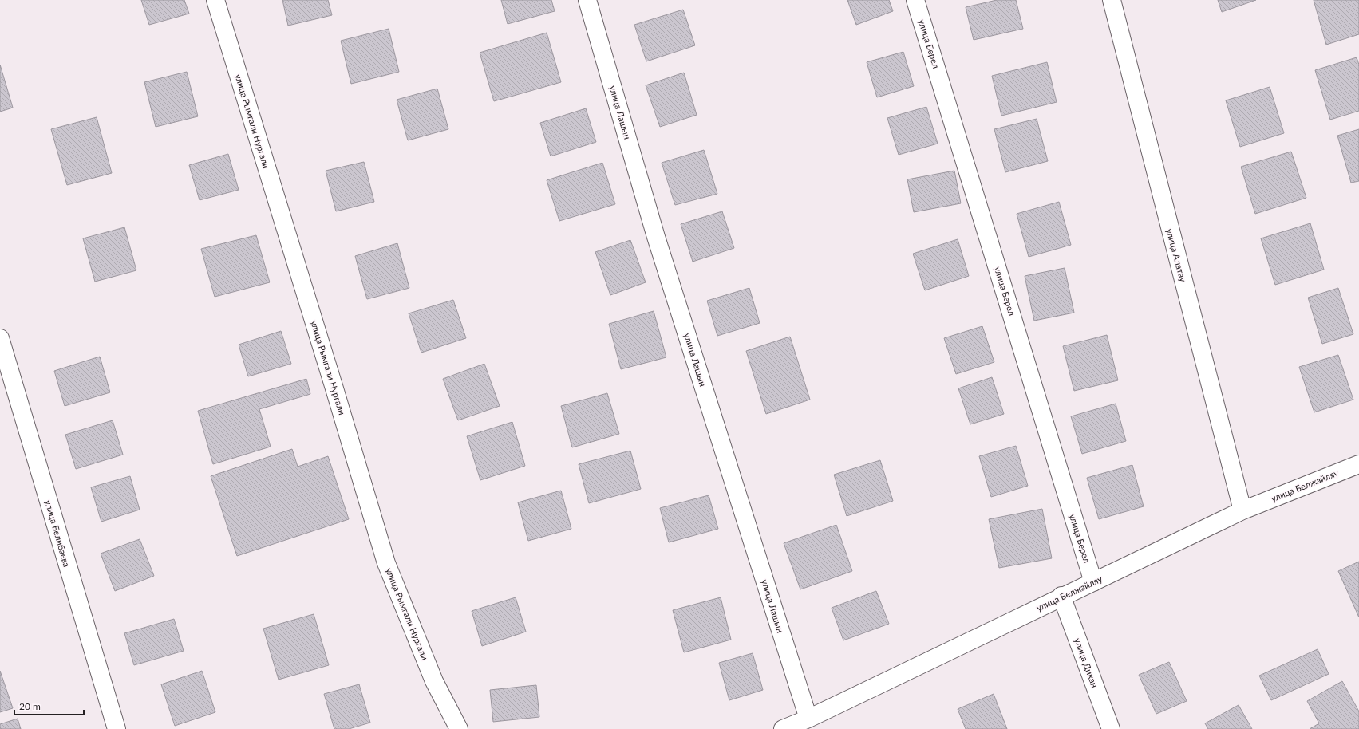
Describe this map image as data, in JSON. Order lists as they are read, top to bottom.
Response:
{
  "streets": {
    "street": [
      "улица Берел",
      "улица Лашын",
      "улица Рымгали Нургали",
      "улица Алатау",
      "улица Белжайляу",
      "улица Белибаева",
      "улица Дикан"
    ]
  },
  "crossings": [
    ["улица Берел", "улица Белжайляу"],
    ["улица Лашын", "улица Белжайляу"],
    ["улица Алатау", "улица Белжайляу"],
    ["улица Белжайляу", "улица Дикан"]
  ],
  "scale_bar": "20 m"
}
